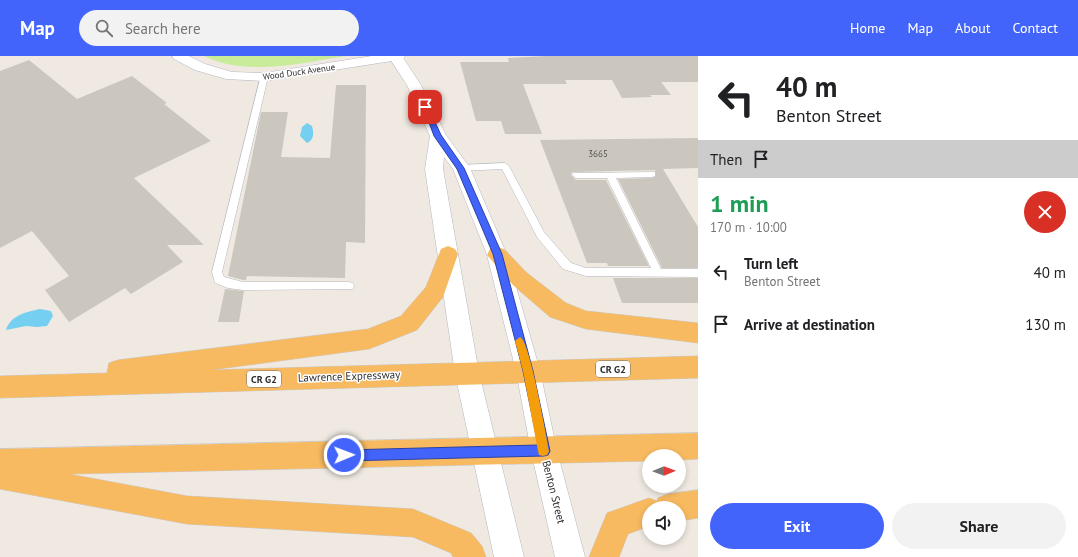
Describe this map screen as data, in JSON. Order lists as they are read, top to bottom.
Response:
{
  "streets": {
    "highway": ["CR G2", "Lawrence Expressway"],
    "street": ["Wood Duck Avenue", "Benton Street"]
  },
  "crossings": [
    ["Wood Duck Avenue", "Benton Street"],
    ["Lawrence Expressway", "Benton Street"]
  ],
  "house_numbers": ["3665"],
  "north": "right",
  "page": {
    "header": "Map",
    "search": "Search here",
    "nav": [
      "Home",
      "Map",
      "About",
      "Contact"
    ],
    "turn": ["40 m", "Benton Street"],
    "then": "Then",
    "heading": ["1 min", "170 m · 10:00"],
    "list": [
      {
        "name": "Turn left",
        "note": "Benton Street",
        "value": "40 m"
      },
      {
        "name": "Arrive at destination",
        "value": "130 m"
      }
    ],
    "buttons": ["Exit", "Share"]
  }
}
